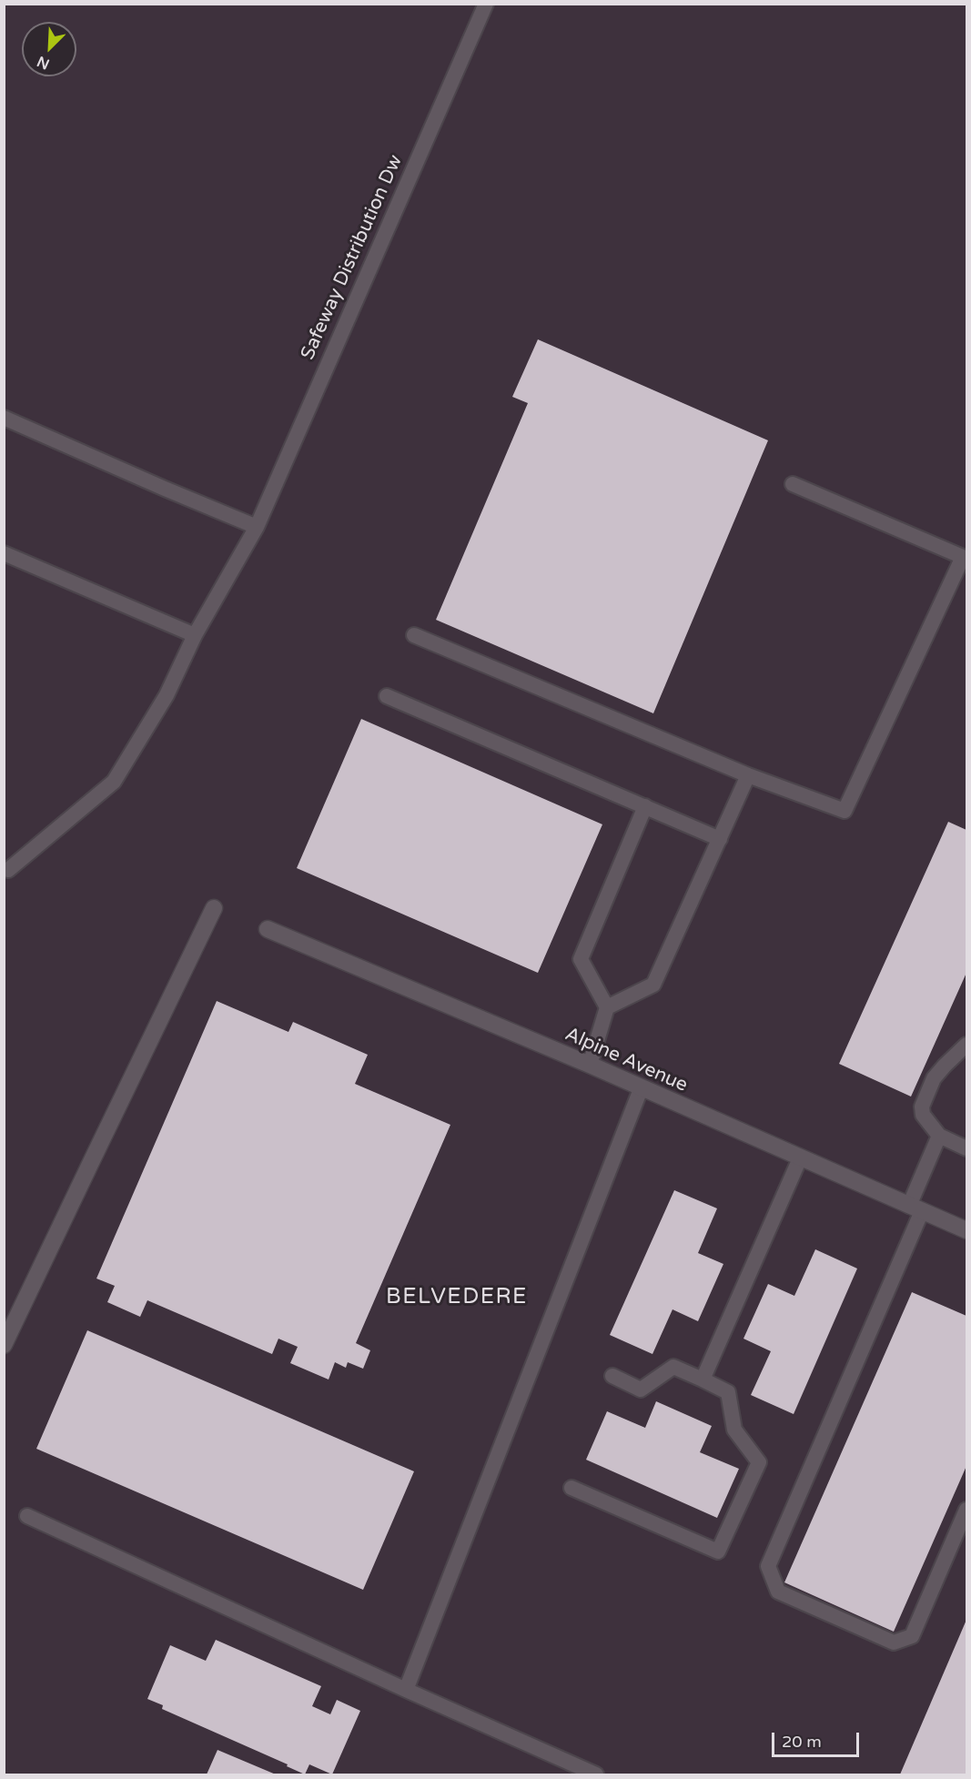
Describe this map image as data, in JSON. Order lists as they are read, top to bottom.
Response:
{
  "streets": {
    "street": ["Alpine Avenue"],
    "lane": ["Safeway Distribution Dw"]
  },
  "districts": ["BELVEDERE"],
  "scale_bar": "20 m",
  "north": "bottom left"
}
